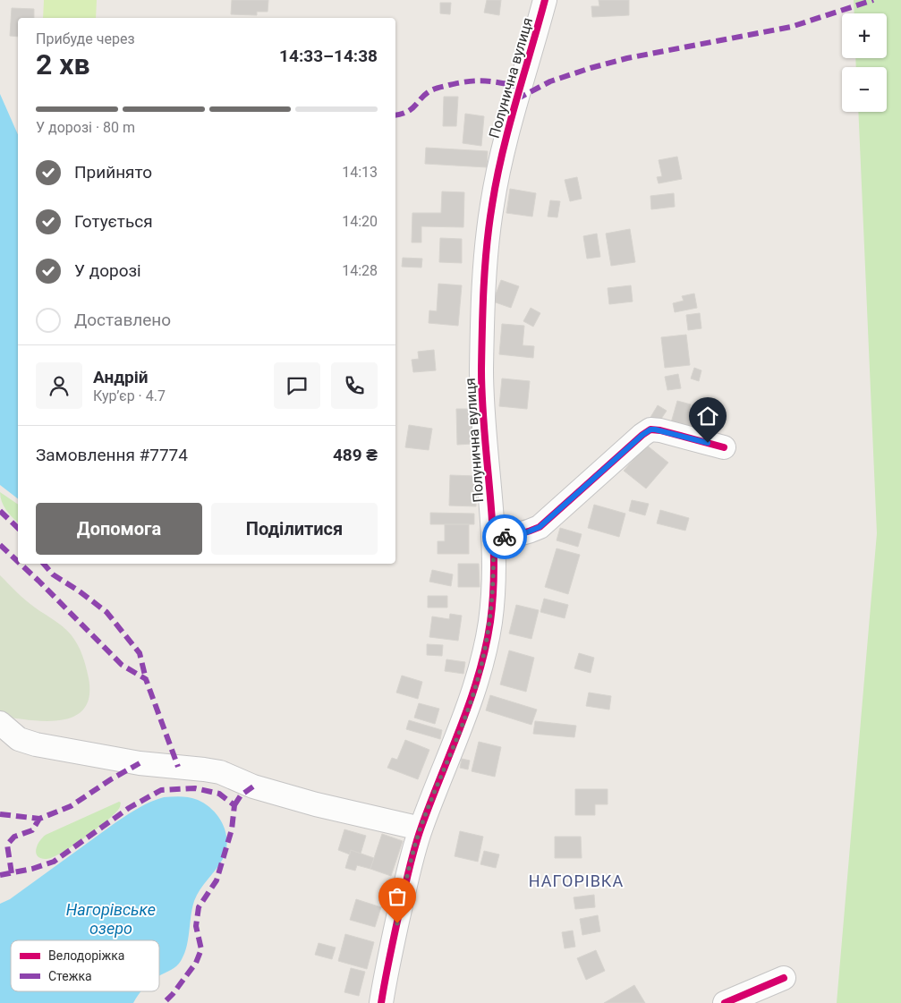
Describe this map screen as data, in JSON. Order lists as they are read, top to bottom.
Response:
{
  "streets": {
    "street": ["Полунична вулиця"]
  },
  "districts": ["НАГОРІВКА"],
  "water": ["Нагорівське озеро"],
  "legend": ["Велодоріжка", "Стежка"],
  "page": {
    "map_buttons": ["+", "−"],
    "heading": ["2 хв", "Прибуде через", "14:33–14:38"],
    "panel": [
      "Андрій",
      "Кур’єр · 4.7",
      "Замовлення #7774",
      "489 ₴"
    ],
    "bar": "У дорозі · 80 m",
    "list": [
      ["Прийнято", "14:13"],
      ["Готується", "14:20"],
      ["У дорозі", "14:28"],
      "Доставлено"
    ],
    "buttons": ["Допомога", "Поділитися"]
  }
}
